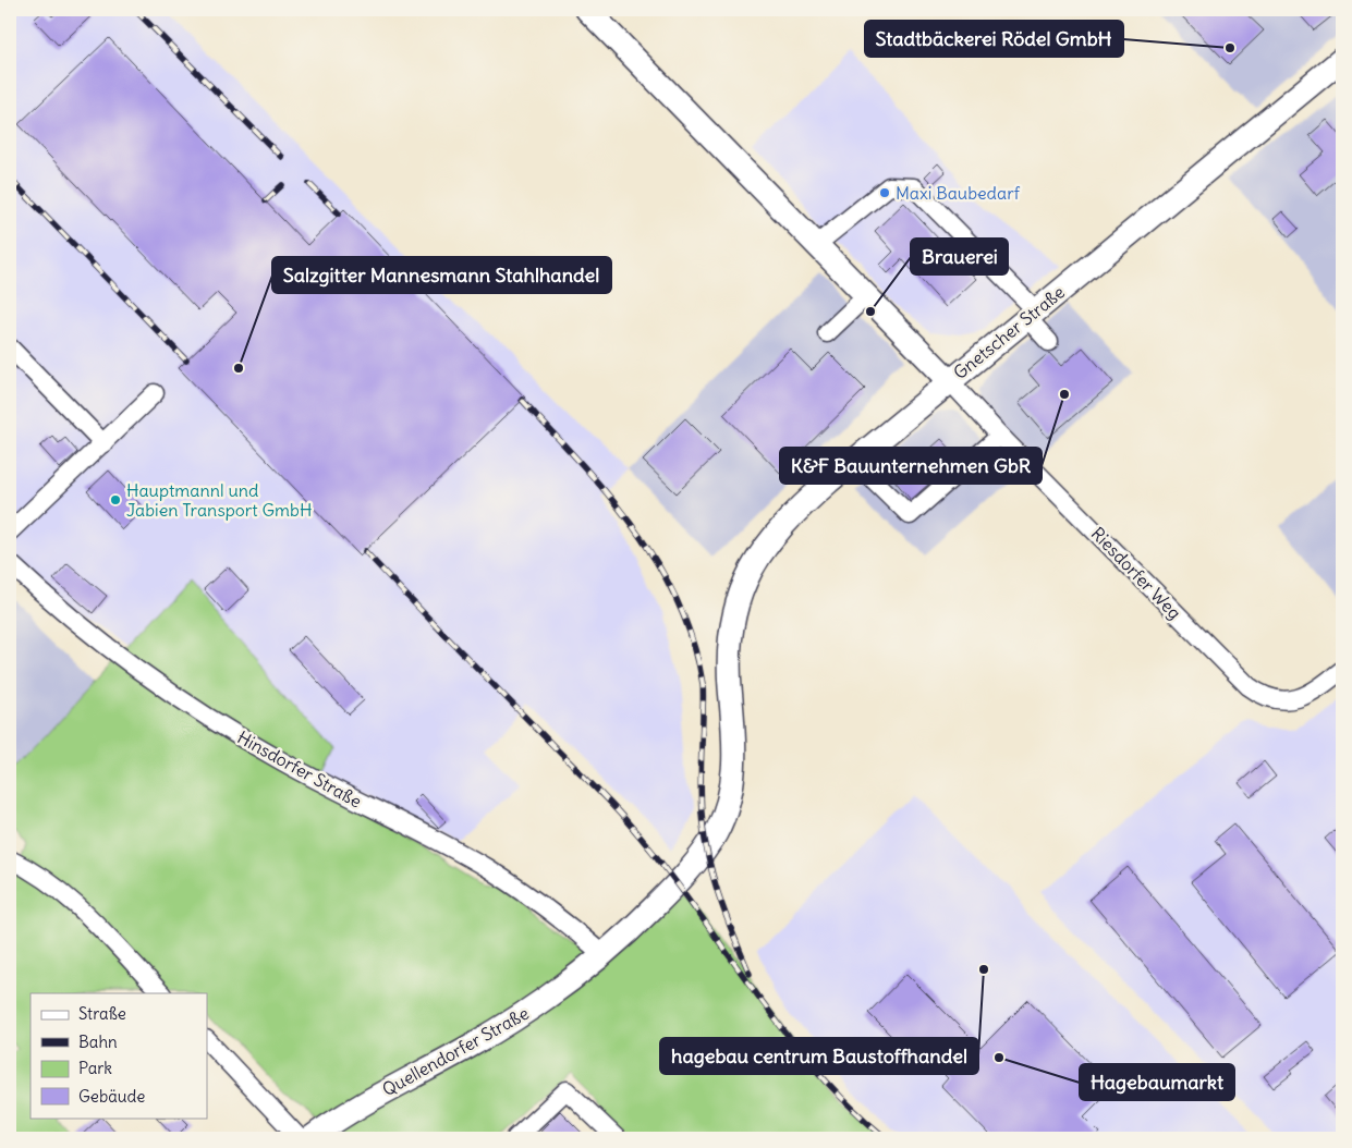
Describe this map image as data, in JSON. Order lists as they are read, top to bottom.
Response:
{
  "streets": {
    "main road": ["Gnetscher Straße", "Quellendorfer Straße"],
    "street": ["Riesdorfer Weg", "Hinsdorfer Straße"]
  },
  "crossings": [
    ["Gnetscher Straße", "Riesdorfer Weg"],
    ["Gnetscher Straße", "Quellendorfer Straße"],
    ["Riesdorfer Weg", "Quellendorfer Straße"],
    ["Hinsdorfer Straße", "Quellendorfer Straße"]
  ],
  "places": [
    "Stadtbäckerei Rödel GmbH",
    "Maxi Baubedarf",
    "Brauerei",
    "Salzgitter Mannesmann Stahlhandel",
    "K&F Bauunternehmen GbR",
    "Hauptmannl und Jabien Transport GmbH",
    "hagebau centrum Baustoffhandel",
    "Hagebaumarkt"
  ],
  "legend": [
    "Straße",
    "Bahn",
    "Park",
    "Gebäude"
  ]
}
